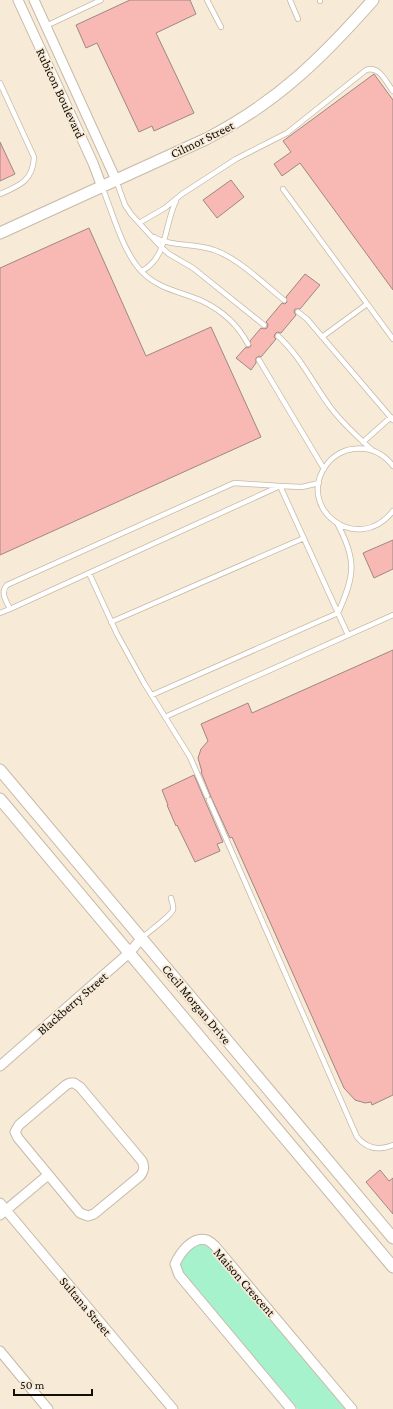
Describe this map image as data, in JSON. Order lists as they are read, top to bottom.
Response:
{
  "streets": {
    "street": [
      "Rubicon Boulevard",
      "Cilmor Street",
      "Blackberry Street",
      "Cecil Morgan Drive",
      "Maison Crescent",
      "Sultana Street"
    ]
  },
  "crossings": [
    ["Rubicon Boulevard", "Cilmor Street"],
    ["Blackberry Street", "Cecil Morgan Drive"]
  ],
  "scale_bar": "50 m"
}
